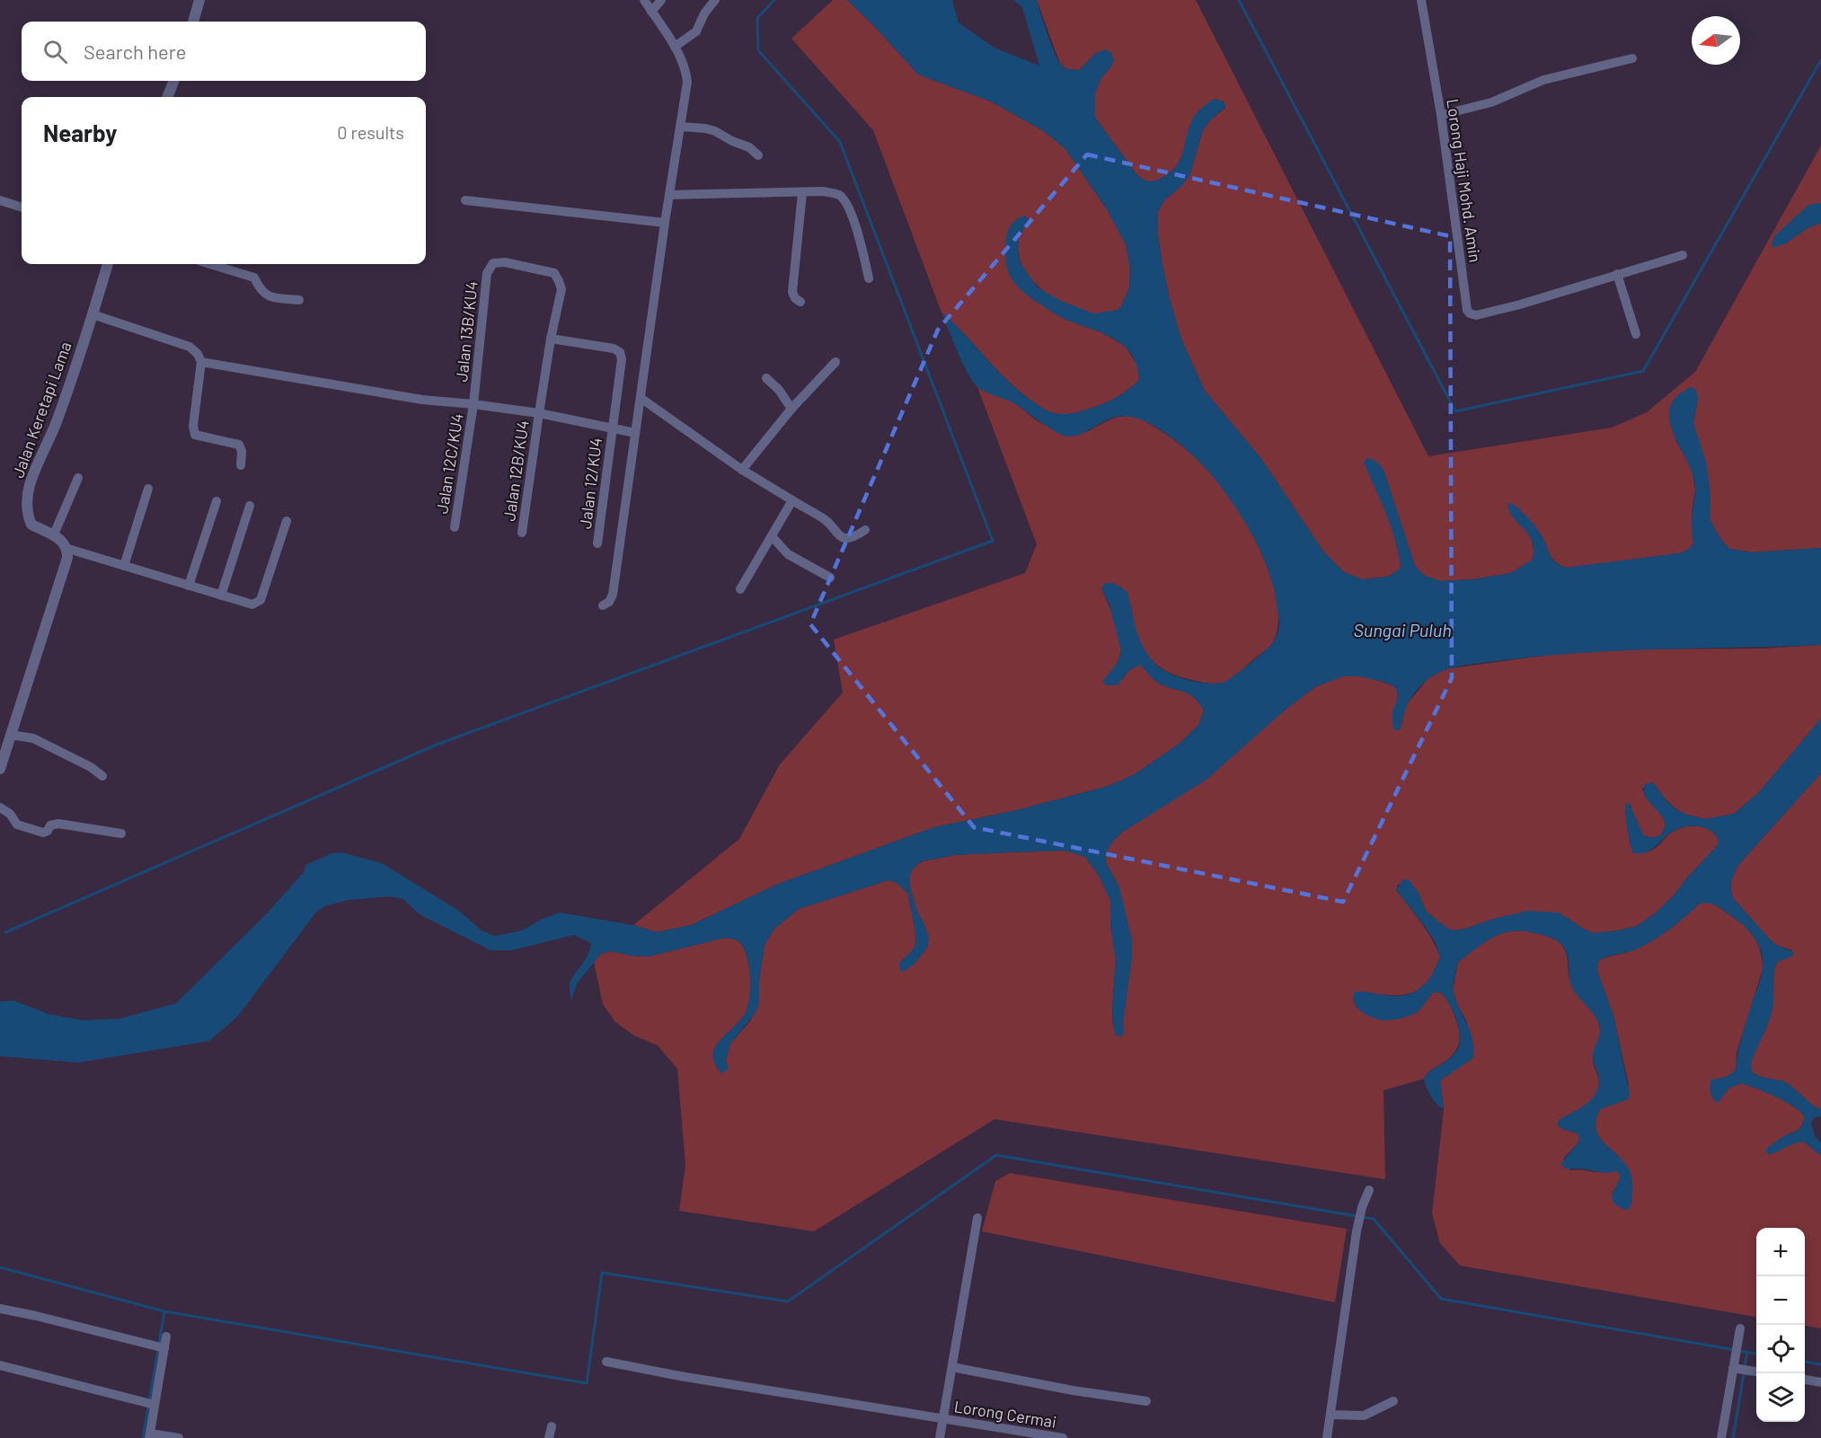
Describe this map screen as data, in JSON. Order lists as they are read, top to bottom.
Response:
{
  "streets": {
    "street": [
      "Lorong Haji Mohd. Amin",
      "Jalan 13B/KU4",
      "Jalan Keretapi Lama",
      "Jalan 12C/KU4",
      "Jalan 12B/KU4",
      "Jalan 12/KU4",
      "Lorong Cermai"
    ]
  },
  "crossings": [
    ["Jalan 13B/KU4", "Jalan 12C/KU4"],
    ["Jalan 13B/KU4", "Jalan 12B/KU4"],
    ["Jalan 12B/KU4", "Jalan 12/KU4"]
  ],
  "water": ["Sungai Puluh"],
  "north": "left",
  "page": {
    "search": "Search here",
    "heading": ["Nearby", "0 results"],
    "map_buttons": ["+", "−"]
  }
}
